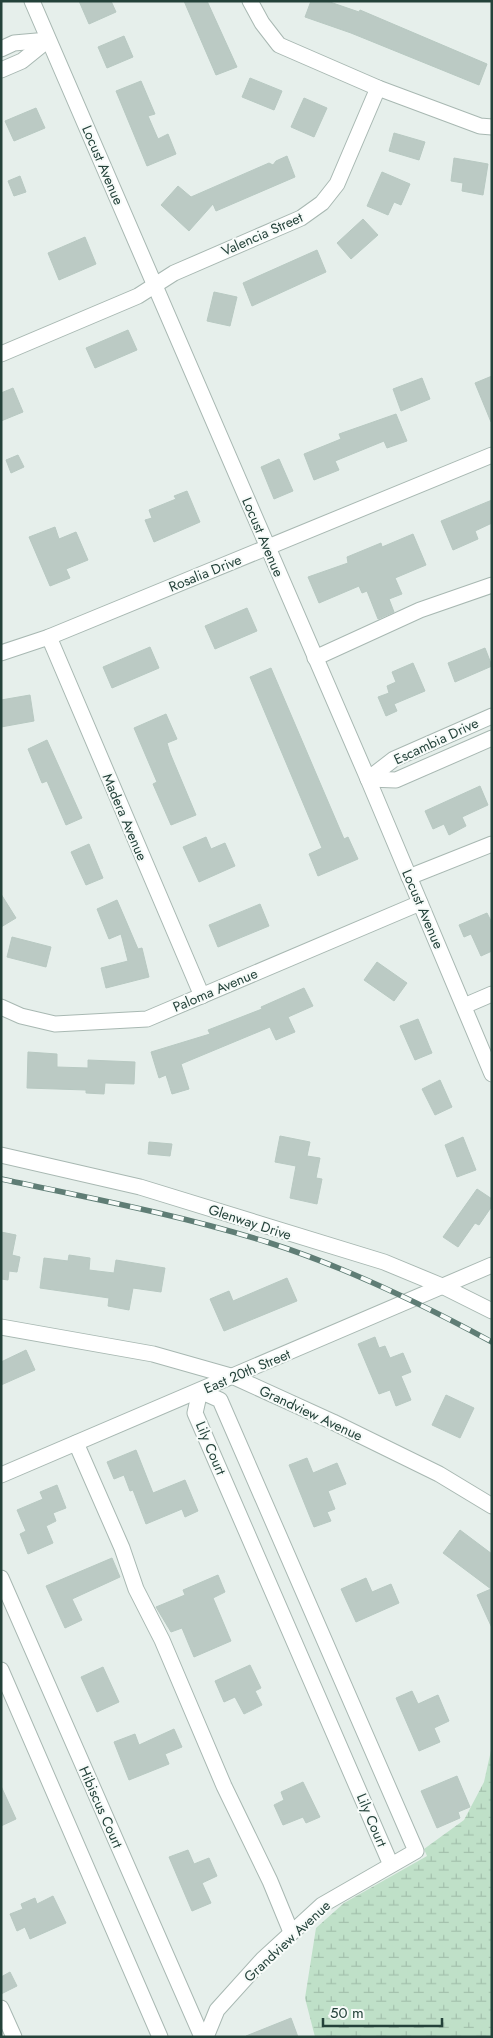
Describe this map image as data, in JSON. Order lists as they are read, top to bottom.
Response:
{
  "streets": {
    "street": [
      "Locust Avenue",
      "Valencia Street",
      "Rosalia Drive",
      "Escambia Drive",
      "Madera Avenue",
      "Paloma Avenue",
      "Glenway Drive",
      "East 20th Street",
      "Grandview Avenue",
      "Lily Court",
      "Hibiscus Court"
    ]
  },
  "crossings": [
    ["Locust Avenue", "Valencia Street"],
    ["Locust Avenue", "Rosalia Drive"],
    ["Locust Avenue", "Escambia Drive"],
    ["Locust Avenue", "Paloma Avenue"],
    ["Rosalia Drive", "Madera Avenue"],
    ["Madera Avenue", "Paloma Avenue"],
    ["Glenway Drive", "East 20th Street"],
    ["East 20th Street", "Grandview Avenue"],
    ["East 20th Street", "Lily Court"],
    ["Grandview Avenue", "Lily Court"],
    ["Grandview Avenue", "Hibiscus Court"]
  ],
  "scale_bar": "50 m"
}
